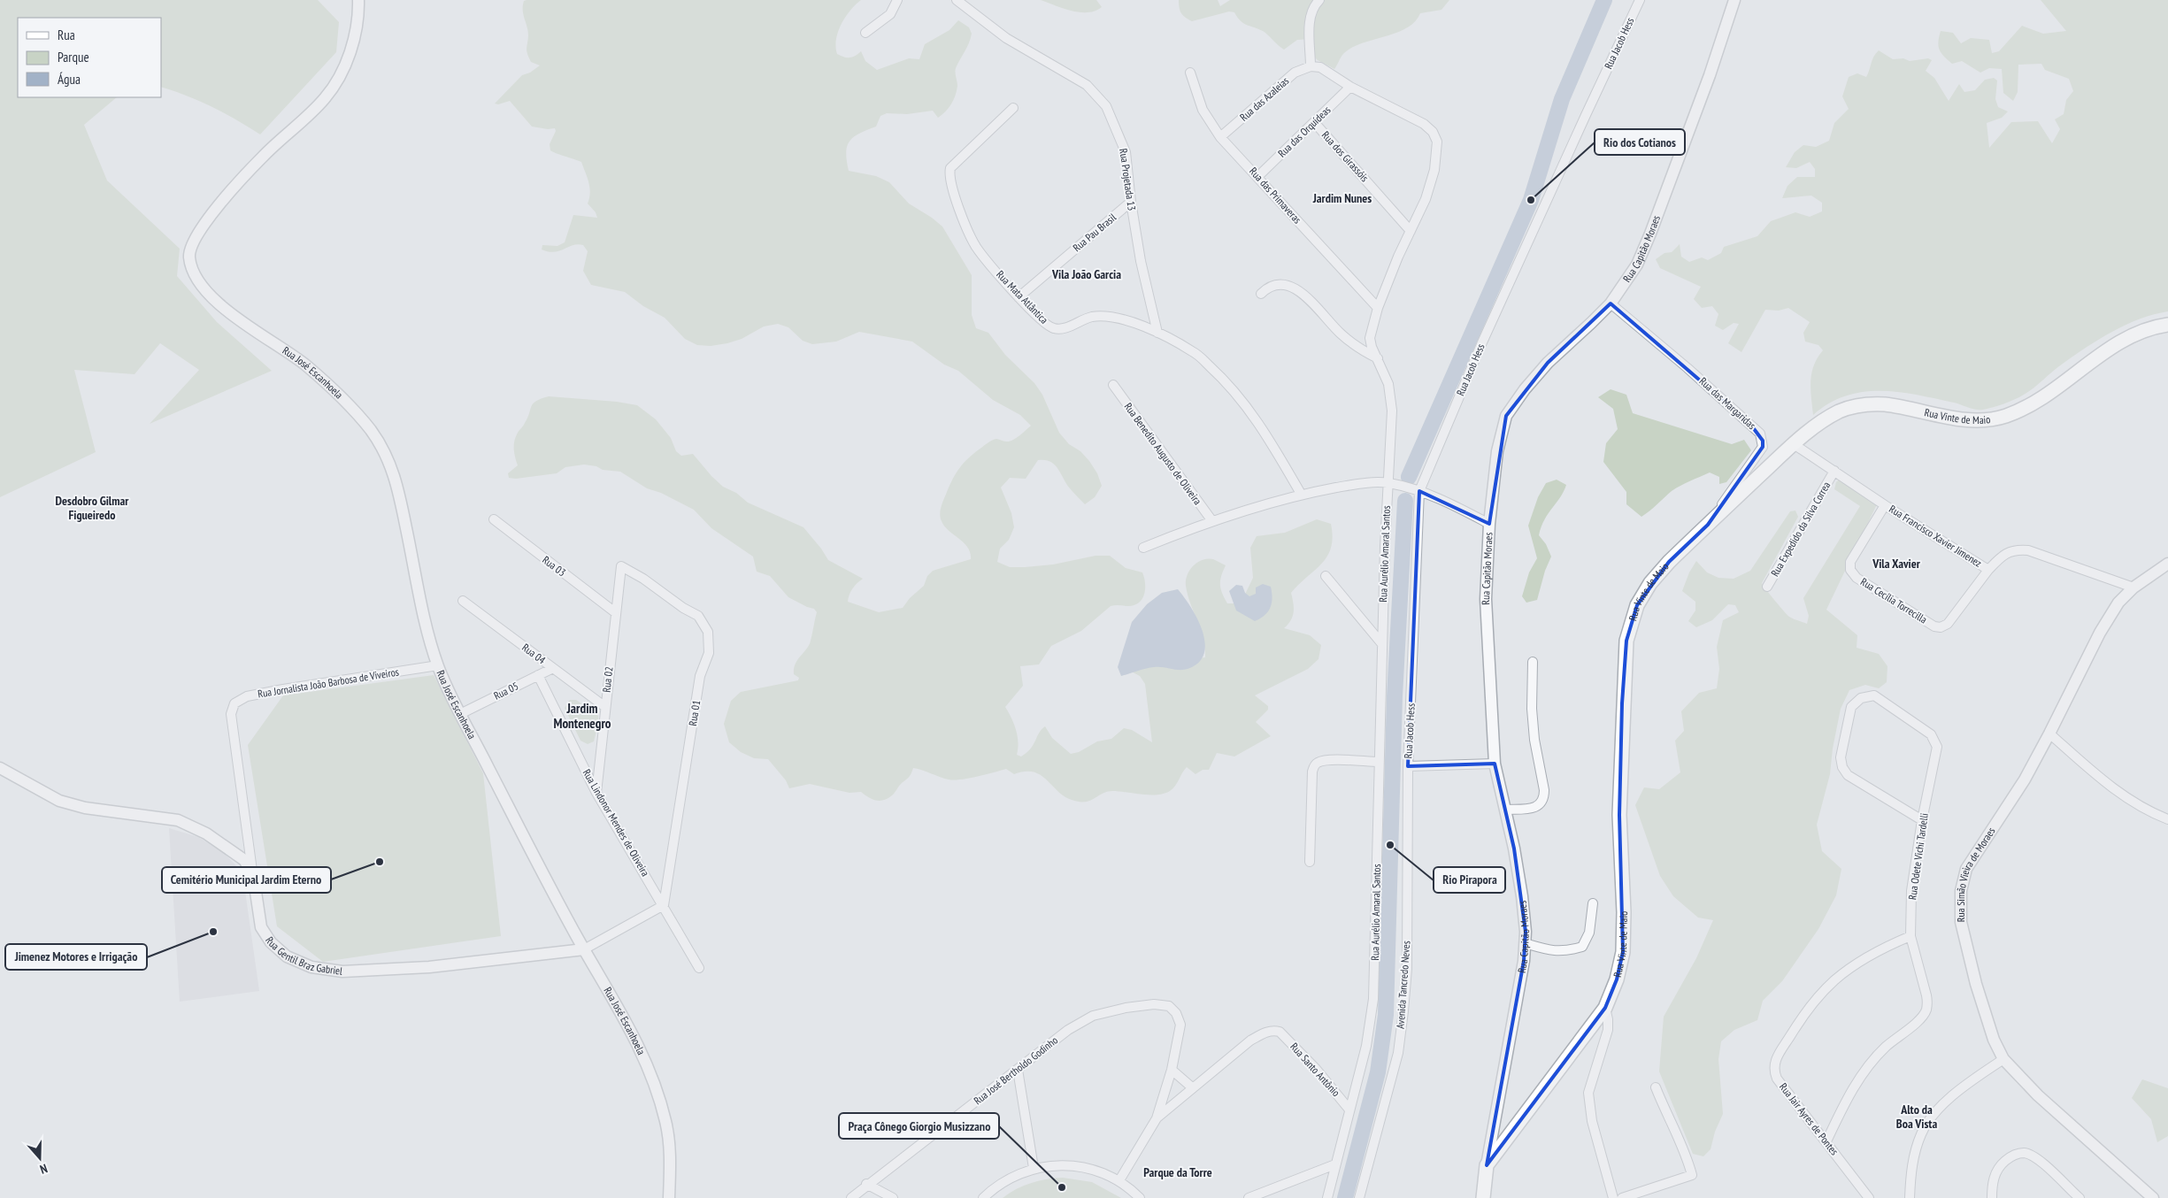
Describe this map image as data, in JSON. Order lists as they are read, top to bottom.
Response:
{
  "streets": {
    "main road": ["Rua Capitão Moraes", "Rua Vinte de Maio"],
    "street": [
      "Rua Jacob Hess",
      "Rua das Azaleias",
      "Rua das Orquídeas",
      "Rua dos Girassóis",
      "Rua Projetada 13",
      "Rua das Primaveras",
      "Rua Pau Brasil",
      "Rua Mata Atlântica",
      "Rua José Escanhoela",
      "Rua das Margaridas",
      "Rua Benedito Augusto de Oliveira",
      "Rua Expedido da Silva Correa",
      "Rua Francisco Xavier Jimenez",
      "Rua Aurélio Amaral Santos",
      "Rua 03",
      "Rua Cecília Torrecilla",
      "Rua 04",
      "Rua 02",
      "Rua Jornalista João Barbosa de Viveiros",
      "Rua 05",
      "Rua 01",
      "Rua Lindonor Mendes de Oliveira",
      "Rua Odete Vichi Tardelli",
      "Rua Simão Vieira de Moraes",
      "Rua Gentil Braz Gabriel",
      "Avenida Tancredo Neves",
      "Rua Santo Antônio",
      "Rua José Bertholdo Godinho",
      "Rua Jair Ayres de Pontes"
    ]
  },
  "crossings": [
    ["Rua Jacob Hess", "Avenida Tancredo Neves"],
    ["Rua das Azaleias", "Rua das Primaveras"],
    ["Rua das Azaleias", "Rua Aurélio Amaral Santos"],
    ["Rua das Orquídeas", "Rua dos Girassóis"],
    ["Rua das Orquídeas", "Rua das Primaveras"],
    ["Rua das Orquídeas", "Rua Aurélio Amaral Santos"],
    ["Rua dos Girassóis", "Rua Aurélio Amaral Santos"],
    ["Rua Projetada 13", "Rua Pau Brasil"],
    ["Rua Projetada 13", "Rua Mata Atlântica"],
    ["Rua das Primaveras", "Rua Aurélio Amaral Santos"],
    ["Rua Pau Brasil", "Rua Mata Atlântica"],
    ["Rua Capitão Moraes", "Rua das Margaridas"],
    ["Rua Capitão Moraes", "Rua Vinte de Maio"],
    ["Rua José Escanhoela", "Rua Jornalista João Barbosa de Viveiros"],
    ["Rua José Escanhoela", "Rua 05"],
    ["Rua José Escanhoela", "Rua Gentil Braz Gabriel"],
    ["Rua das Margaridas", "Rua Vinte de Maio"],
    ["Rua Vinte de Maio", "Rua Francisco Xavier Jimenez"],
    ["Rua Expedido da Silva Correa", "Rua Francisco Xavier Jimenez"],
    ["Rua Francisco Xavier Jimenez", "Rua Cecília Torrecilla"],
    ["Rua Francisco Xavier Jimenez", "Rua Simão Vieira de Moraes"],
    ["Rua Aurélio Amaral Santos", "Rua Santo Antônio"],
    ["Rua 03", "Rua 02"],
    ["Rua 04", "Rua 02"],
    ["Rua 04", "Rua 05"],
    ["Rua 02", "Rua 01"],
    ["Rua 02", "Rua Lindonor Mendes de Oliveira"],
    ["Rua Jornalista João Barbosa de Viveiros", "Rua Gentil Braz Gabriel"],
    ["Rua 05", "Rua Lindonor Mendes de Oliveira"],
    ["Rua 01", "Rua Lindonor Mendes de Oliveira"],
    ["Rua Odete Vichi Tardelli", "Rua Jair Ayres de Pontes"]
  ],
  "districts": [
    "Jardim Nunes",
    "Vila João Garcia",
    "Desdobro Gilmar Figueiredo",
    "Vila Xavier",
    "Jardim Montenegro",
    "Alto da Boa Vista",
    "Parque da Torre"
  ],
  "places": [
    "Rio dos Cotianos",
    "Rio Pirapora",
    "Cemitério Municipal Jardim Eterno",
    "Jimenez Motores e Irrigação",
    "Praça Cônego Giorgio Musizzano"
  ],
  "legend": ["Rua", "Parque", "Água"],
  "north": "bottom"
}
